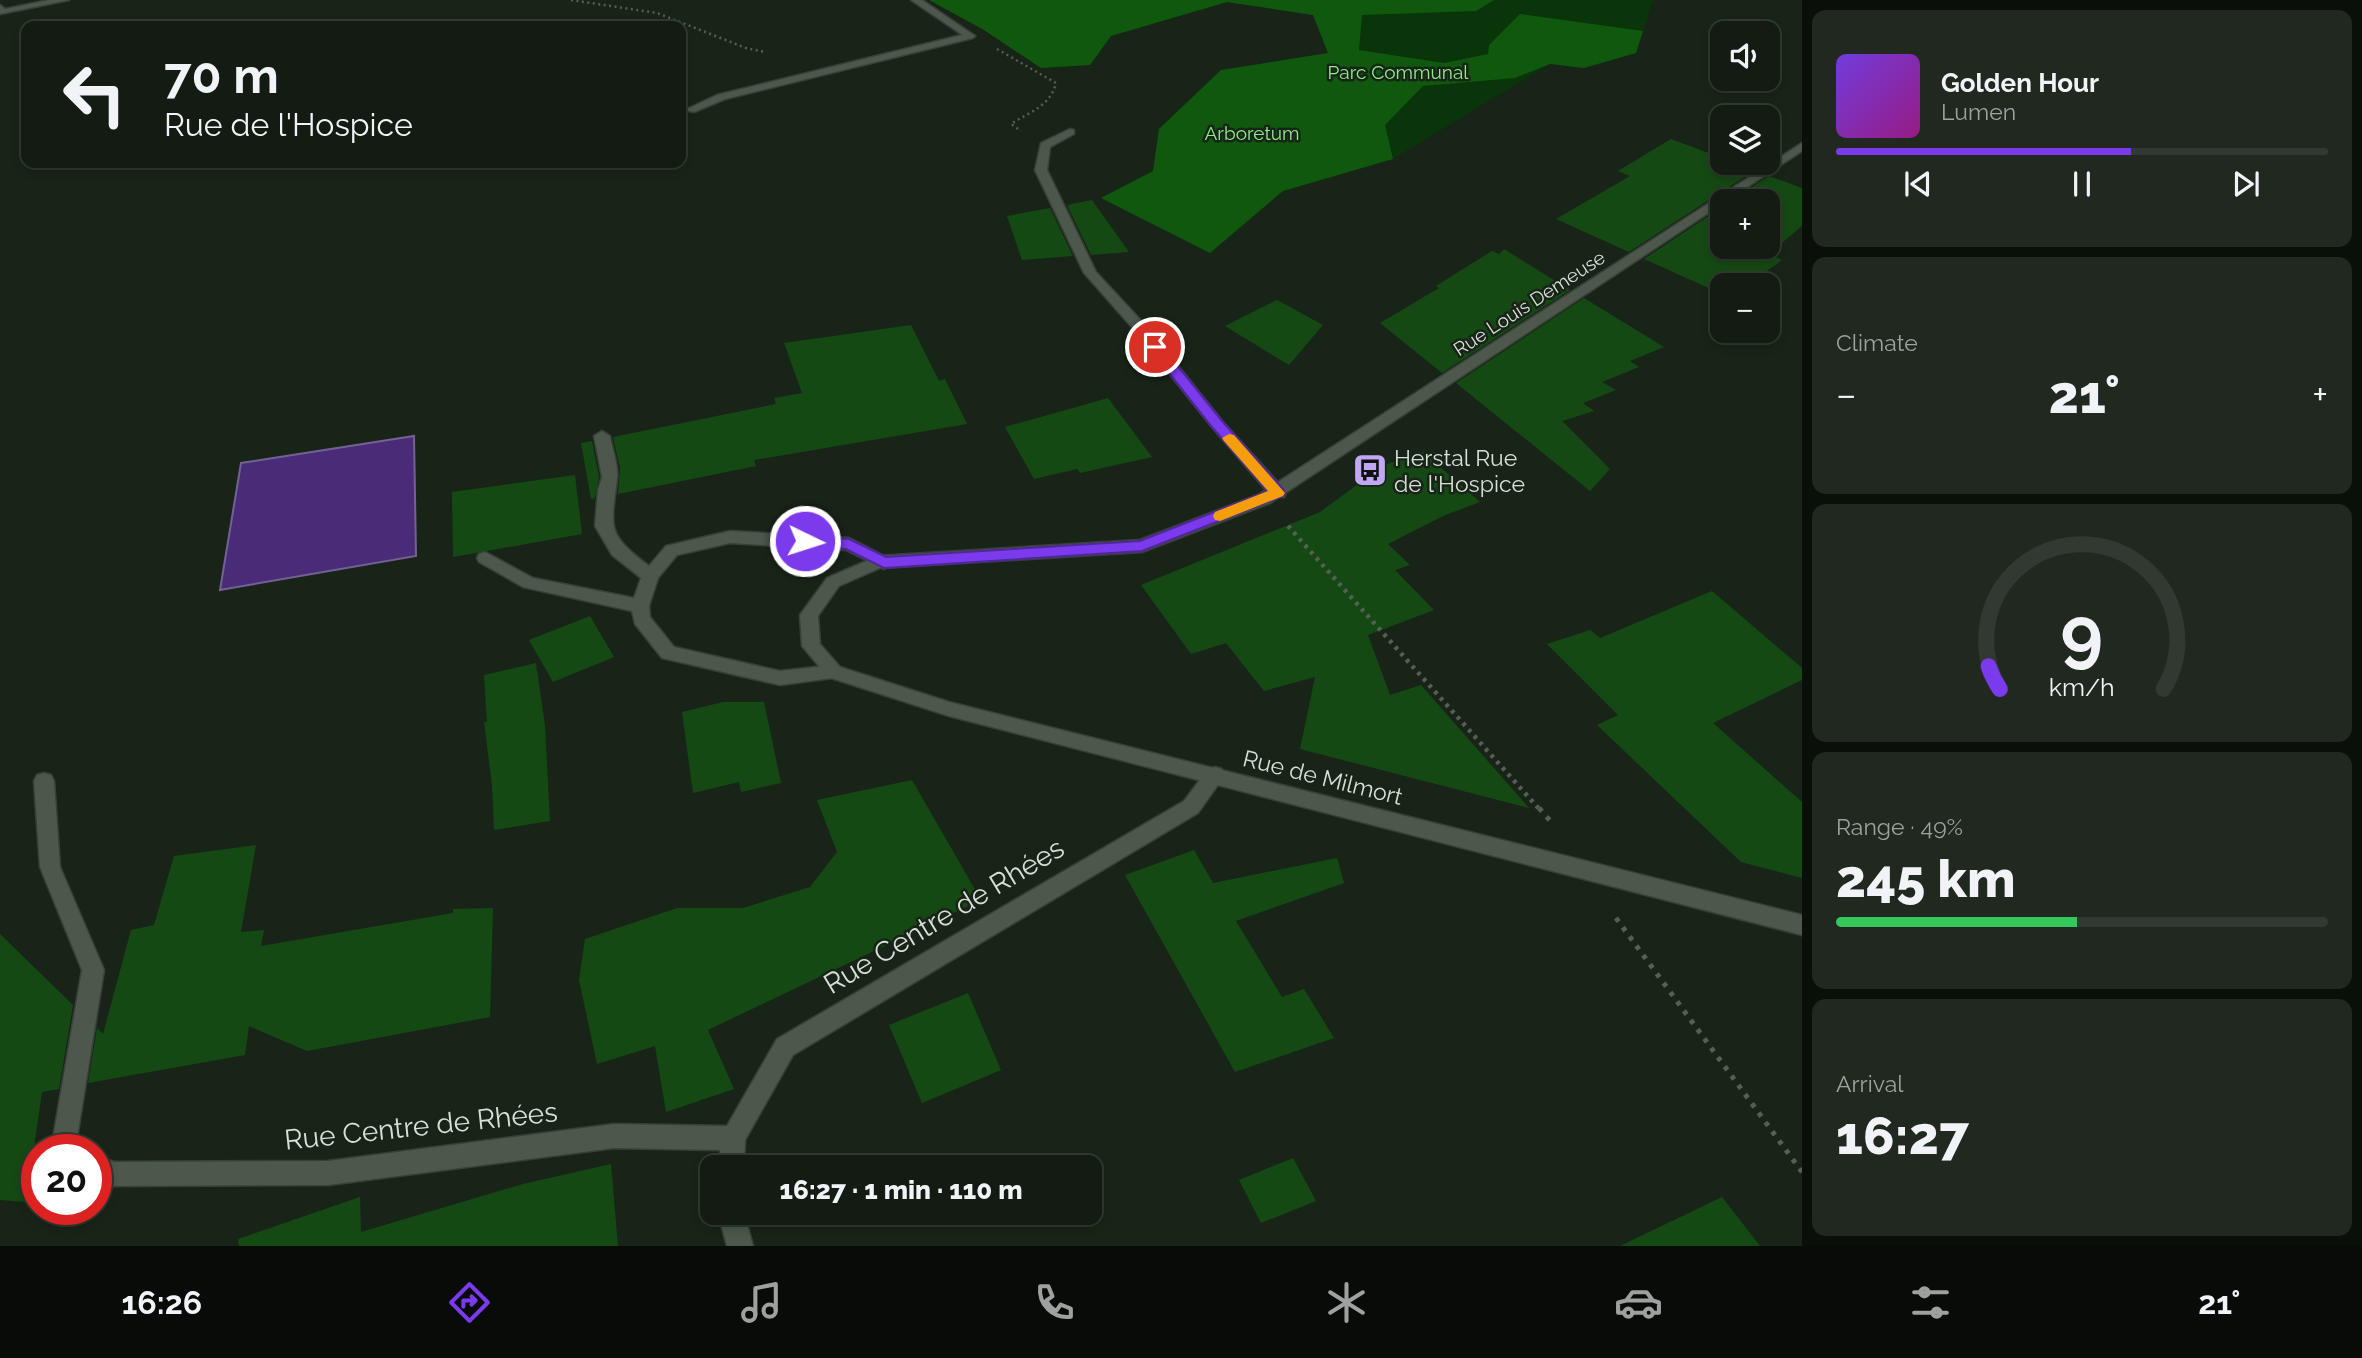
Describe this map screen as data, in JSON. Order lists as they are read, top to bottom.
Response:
{
  "streets": {
    "street": ["Rue Louis Demeuse", "Rue de Milmort", "Rue Centre de Rhées"]
  },
  "crossings": [
    ["Rue de Milmort", "Rue Centre de Rhées"]
  ],
  "parks": ["Parc Communal", "Arboretum"],
  "places": {
    "bus stop": ["Herstal Rue de l'Hospice"]
  },
  "page": {
    "map_buttons": ["+", "−"],
    "turn": ["70 m", "Rue de l'Hospice"],
    "song": ["Golden Hour", "Lumen"],
    "tile": [
      "Climate",
      ["Range · 49%", "245 km"],
      ["Arrival", "16:27"]
    ],
    "heat": ["−", "21°", "+"],
    "limit": "20",
    "trip": "16:27 · 1 min · 110 m",
    "tabs": ["16:26", "21°"],
    "gauge": ["9", "km/h"]
  }
}
